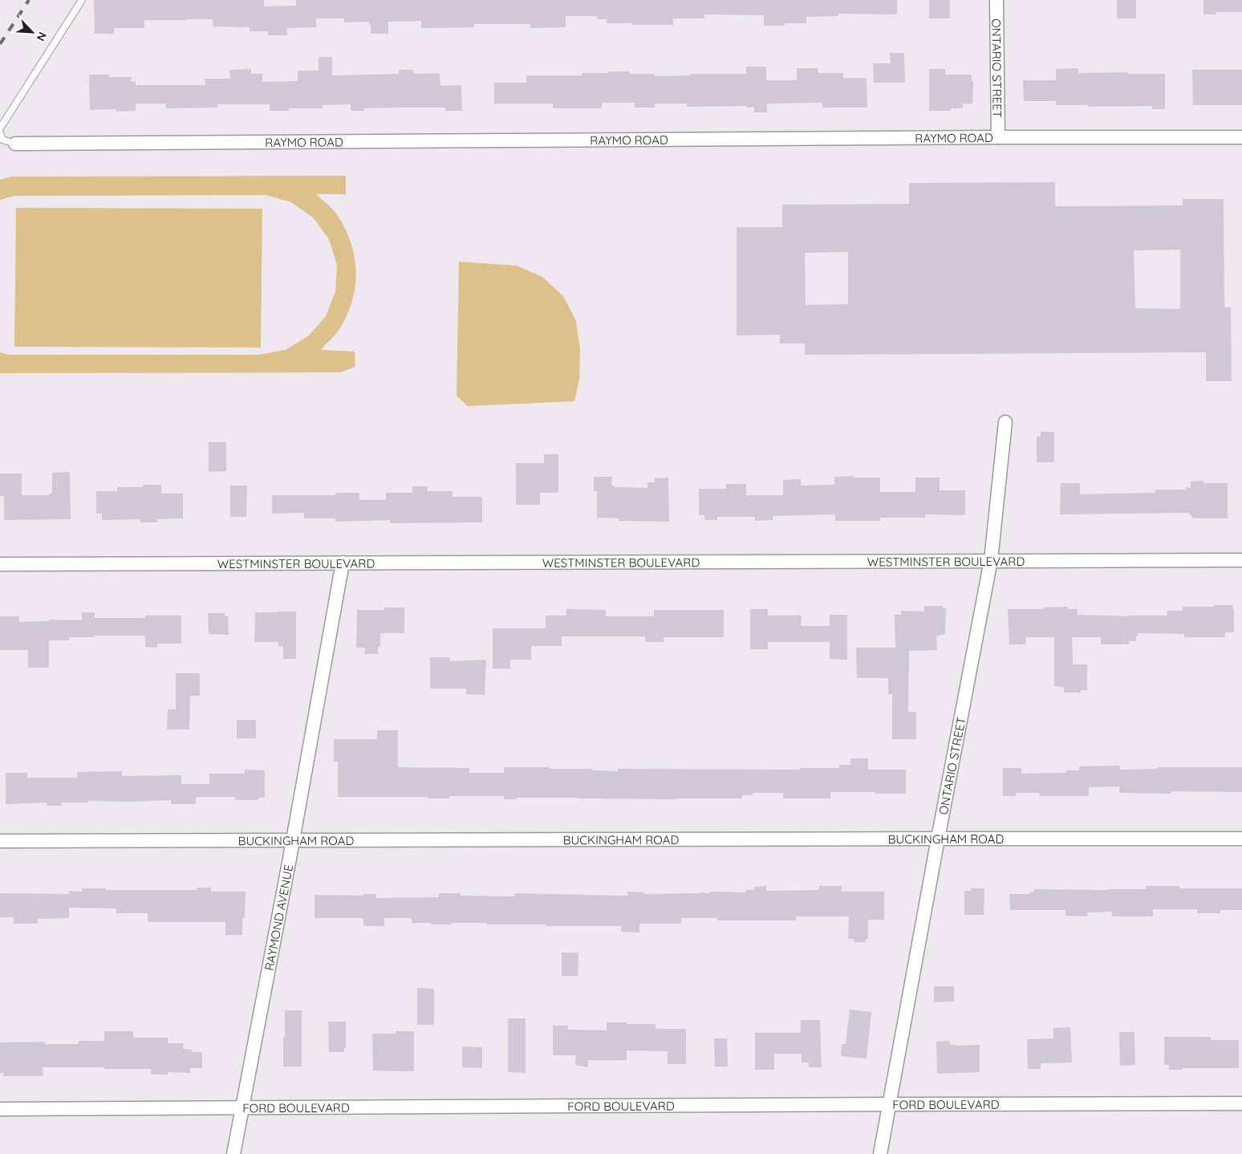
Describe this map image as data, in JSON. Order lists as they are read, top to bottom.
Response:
{
  "streets": {
    "street": [
      "ONTARIO STREET",
      "RAYMO ROAD",
      "WESTMINSTER BOULEVARD",
      "BUCKINGHAM ROAD",
      "RAYMOND AVENUE",
      "FORD BOULEVARD"
    ]
  },
  "crossings": [
    ["ONTARIO STREET", "RAYMO ROAD"],
    ["ONTARIO STREET", "WESTMINSTER BOULEVARD"],
    ["ONTARIO STREET", "BUCKINGHAM ROAD"],
    ["ONTARIO STREET", "FORD BOULEVARD"],
    ["WESTMINSTER BOULEVARD", "RAYMOND AVENUE"],
    ["BUCKINGHAM ROAD", "RAYMOND AVENUE"],
    ["RAYMOND AVENUE", "FORD BOULEVARD"]
  ],
  "north": "bottom right"
}
